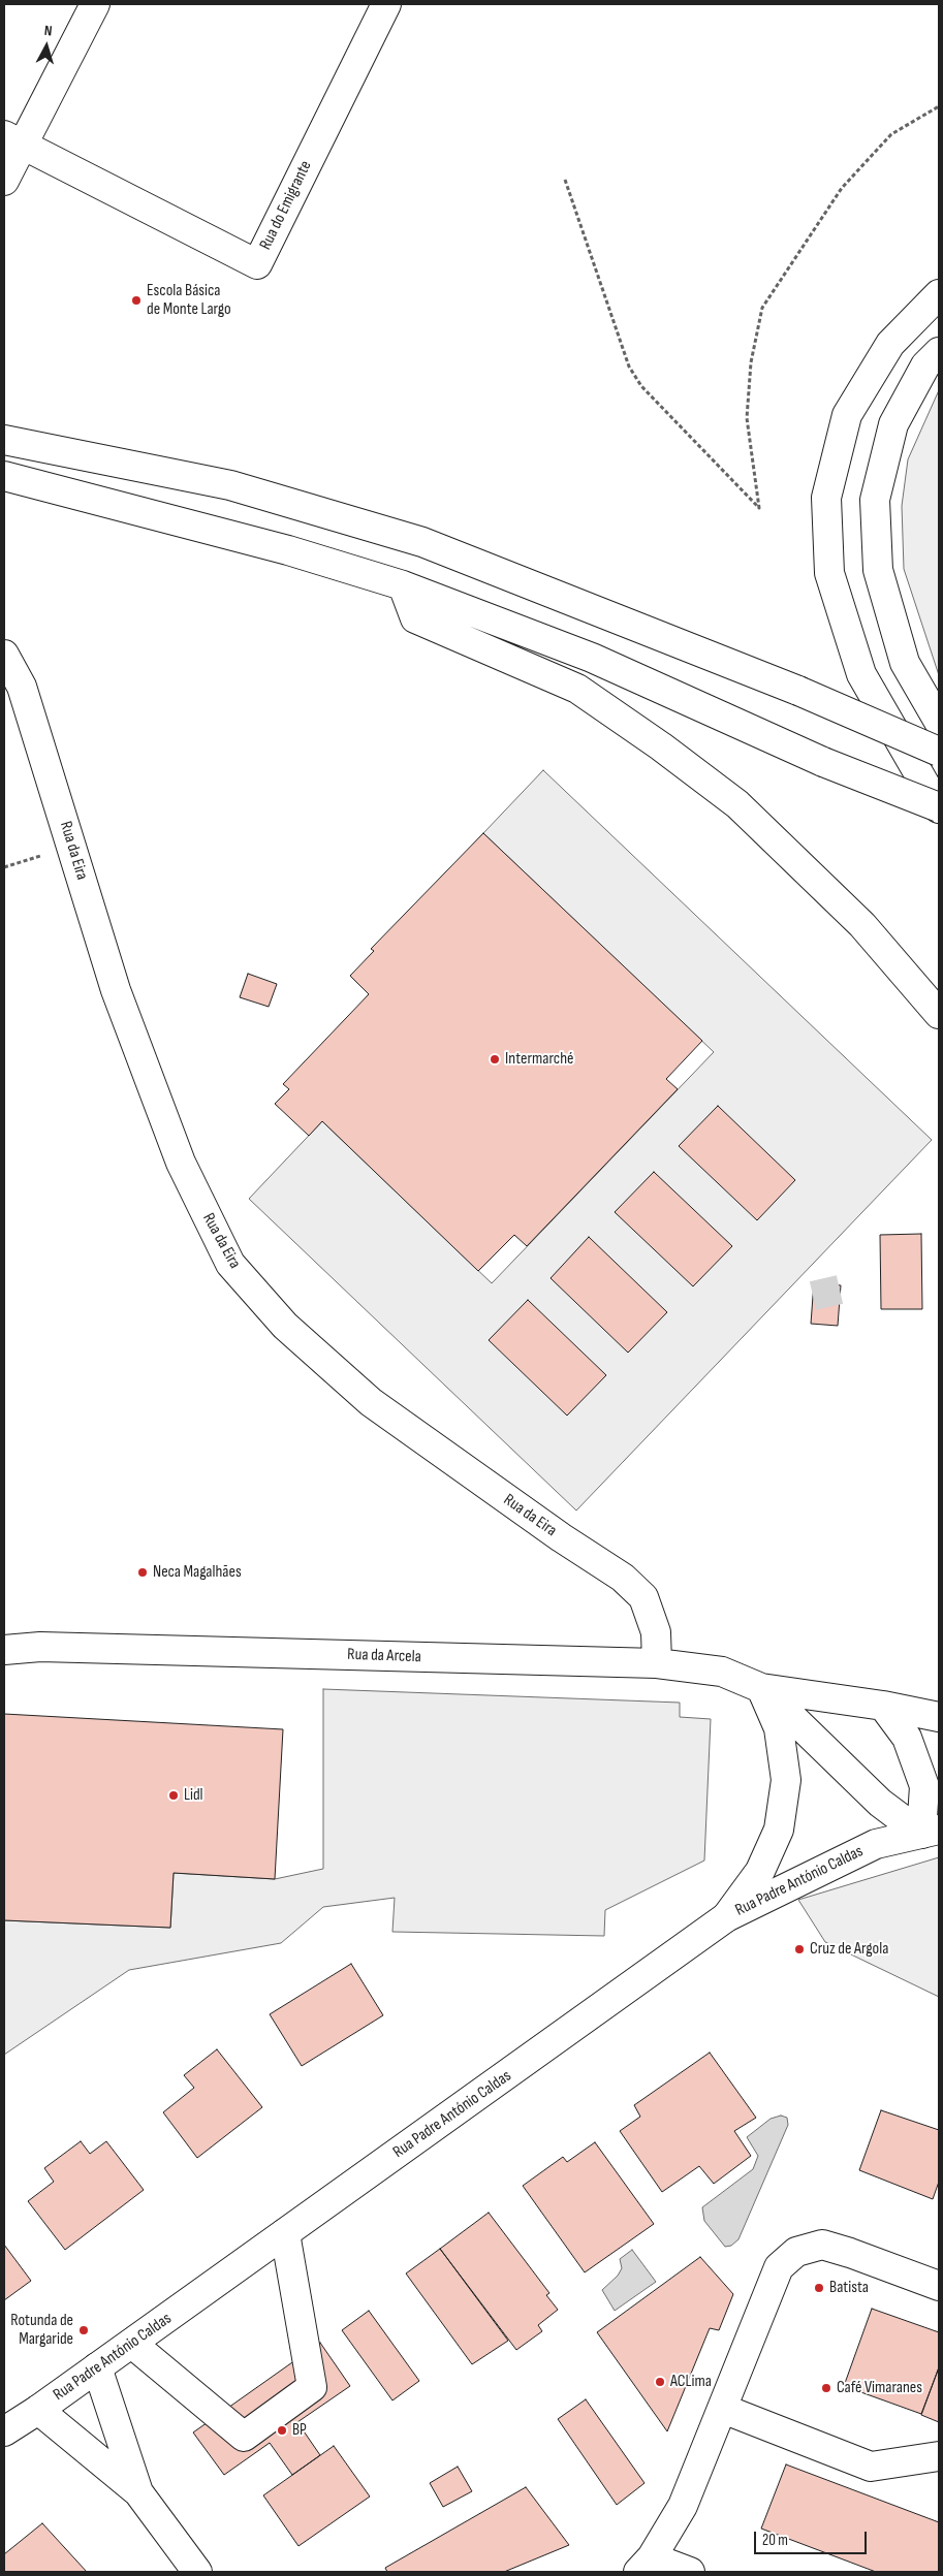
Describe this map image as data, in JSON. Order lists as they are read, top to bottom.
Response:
{
  "streets": {
    "main road": [
      "Rua do Emigrante",
      "Rua da Eira",
      "Rua da Arcela",
      "Rua Padre António Caldas"
    ]
  },
  "crossings": [
    ["Rua da Eira", "Rua da Arcela"]
  ],
  "places": [
    "Escola Básica de Monte Largo",
    "Intermarché",
    "Neca Magalhães",
    "Lidl",
    "Cruz de Argola",
    "Batista",
    "Rotunda de Margaride",
    "ACLima",
    "Café Vimaranes",
    "BP"
  ],
  "scale_bar": "20 m",
  "north": "top"
}
